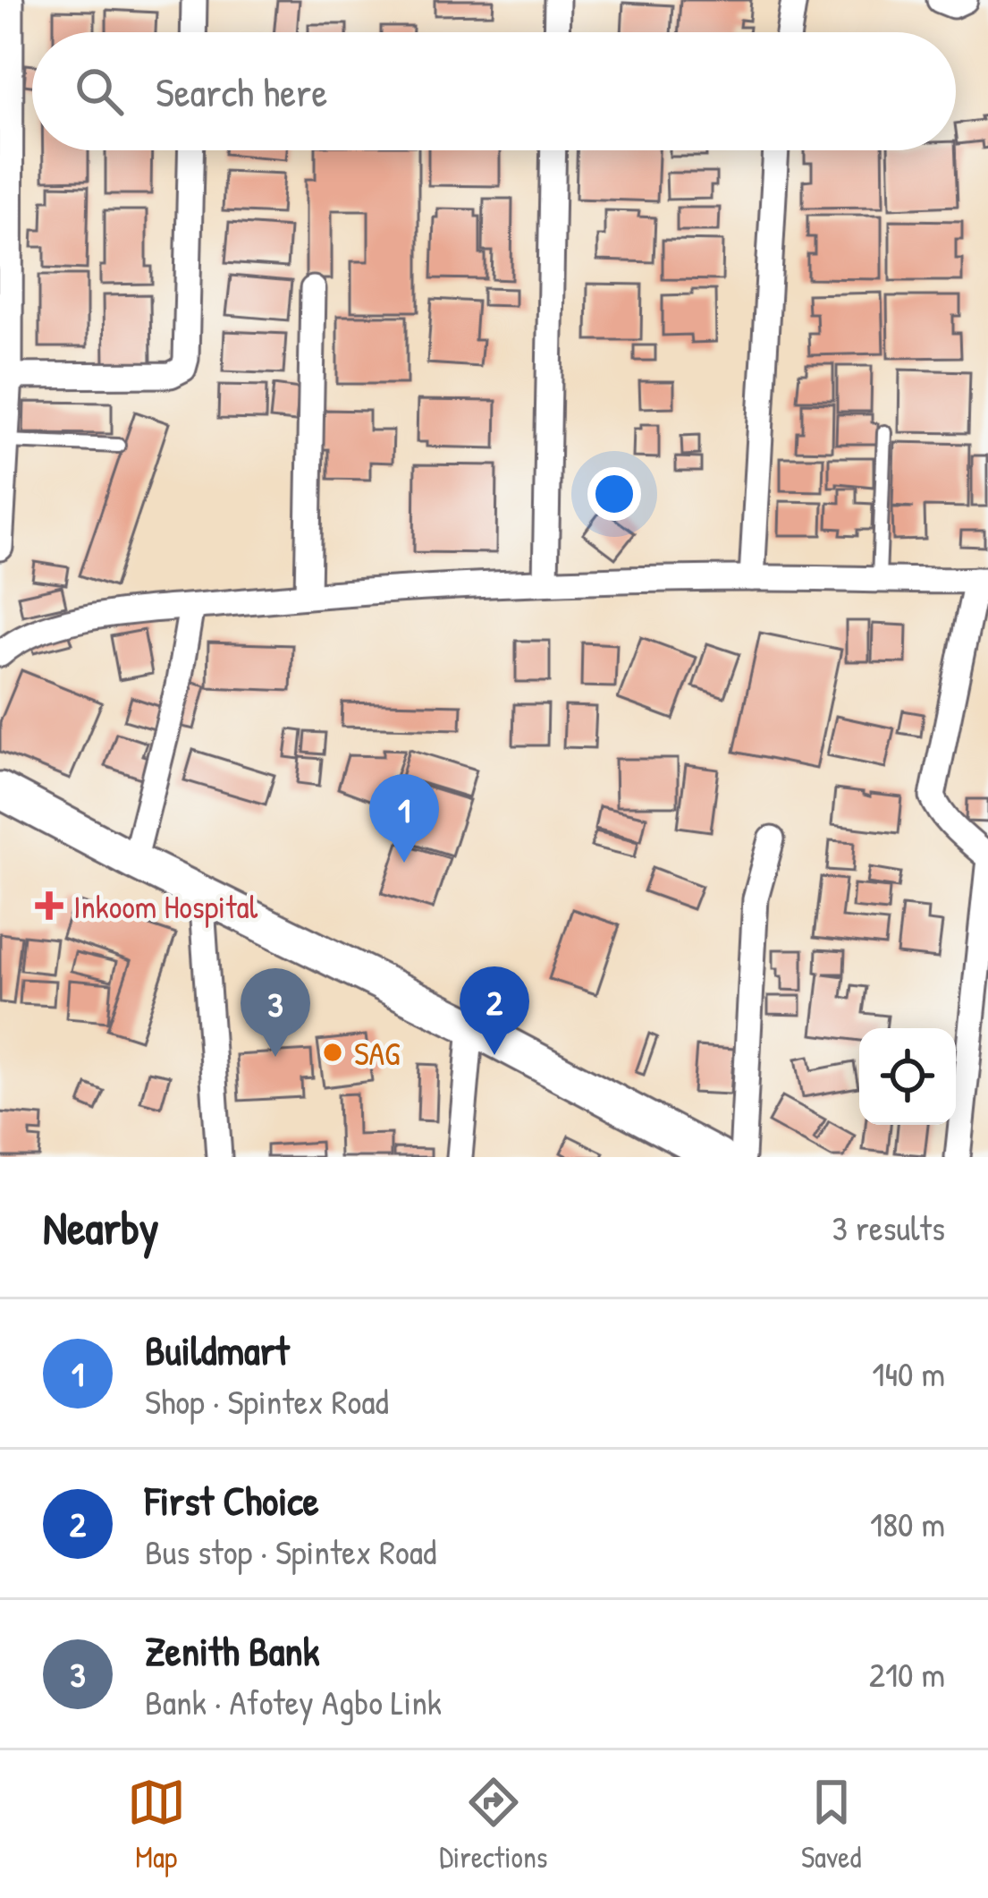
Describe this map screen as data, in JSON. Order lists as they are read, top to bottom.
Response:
{
  "places": {
    "health": ["Inkoom Hospital"],
    "other": ["SAG"]
  },
  "page": {
    "search": "Search here",
    "pins": ["1", "2", "3"],
    "heading": ["Nearby", "3 results"],
    "list": [
      {
        "mark": "1",
        "name": "Buildmart",
        "note": "Shop · Spintex Road",
        "value": "140 m"
      },
      {
        "mark": "2",
        "name": "First Choice",
        "note": "Bus stop · Spintex Road",
        "value": "180 m"
      },
      {
        "mark": "3",
        "name": "Zenith Bank",
        "note": "Bank · Afotey Agbo Link",
        "value": "210 m"
      }
    ],
    "nav": ["Map", "Directions", "Saved"]
  }
}
